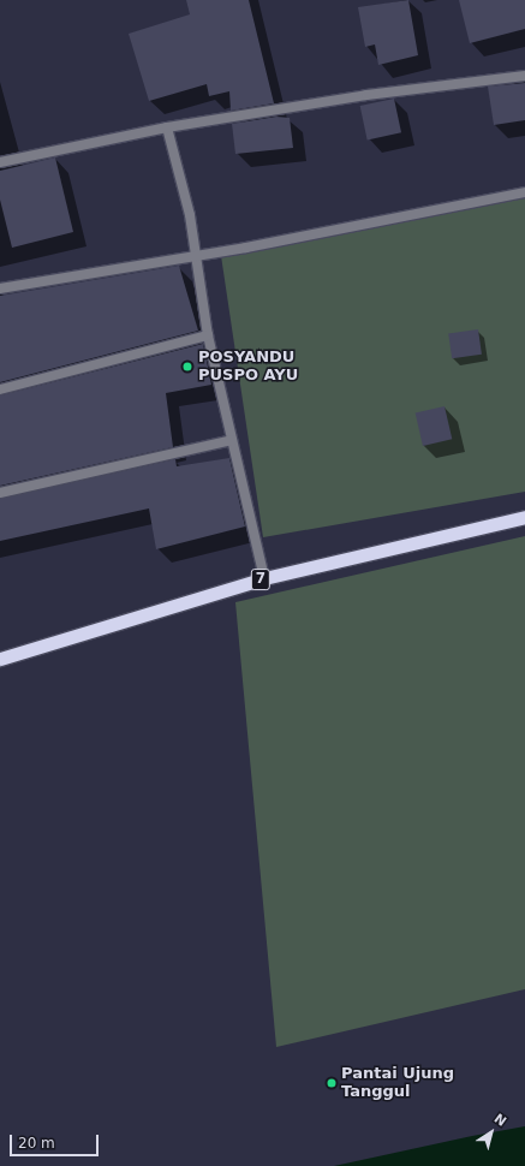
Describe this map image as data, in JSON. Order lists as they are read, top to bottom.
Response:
{
  "streets": {
    "highway": ["7"]
  },
  "places": ["POSYANDU PUSPO AYU", "Pantai Ujung Tanggul"],
  "scale_bar": "20 m",
  "north": "top right"
}
